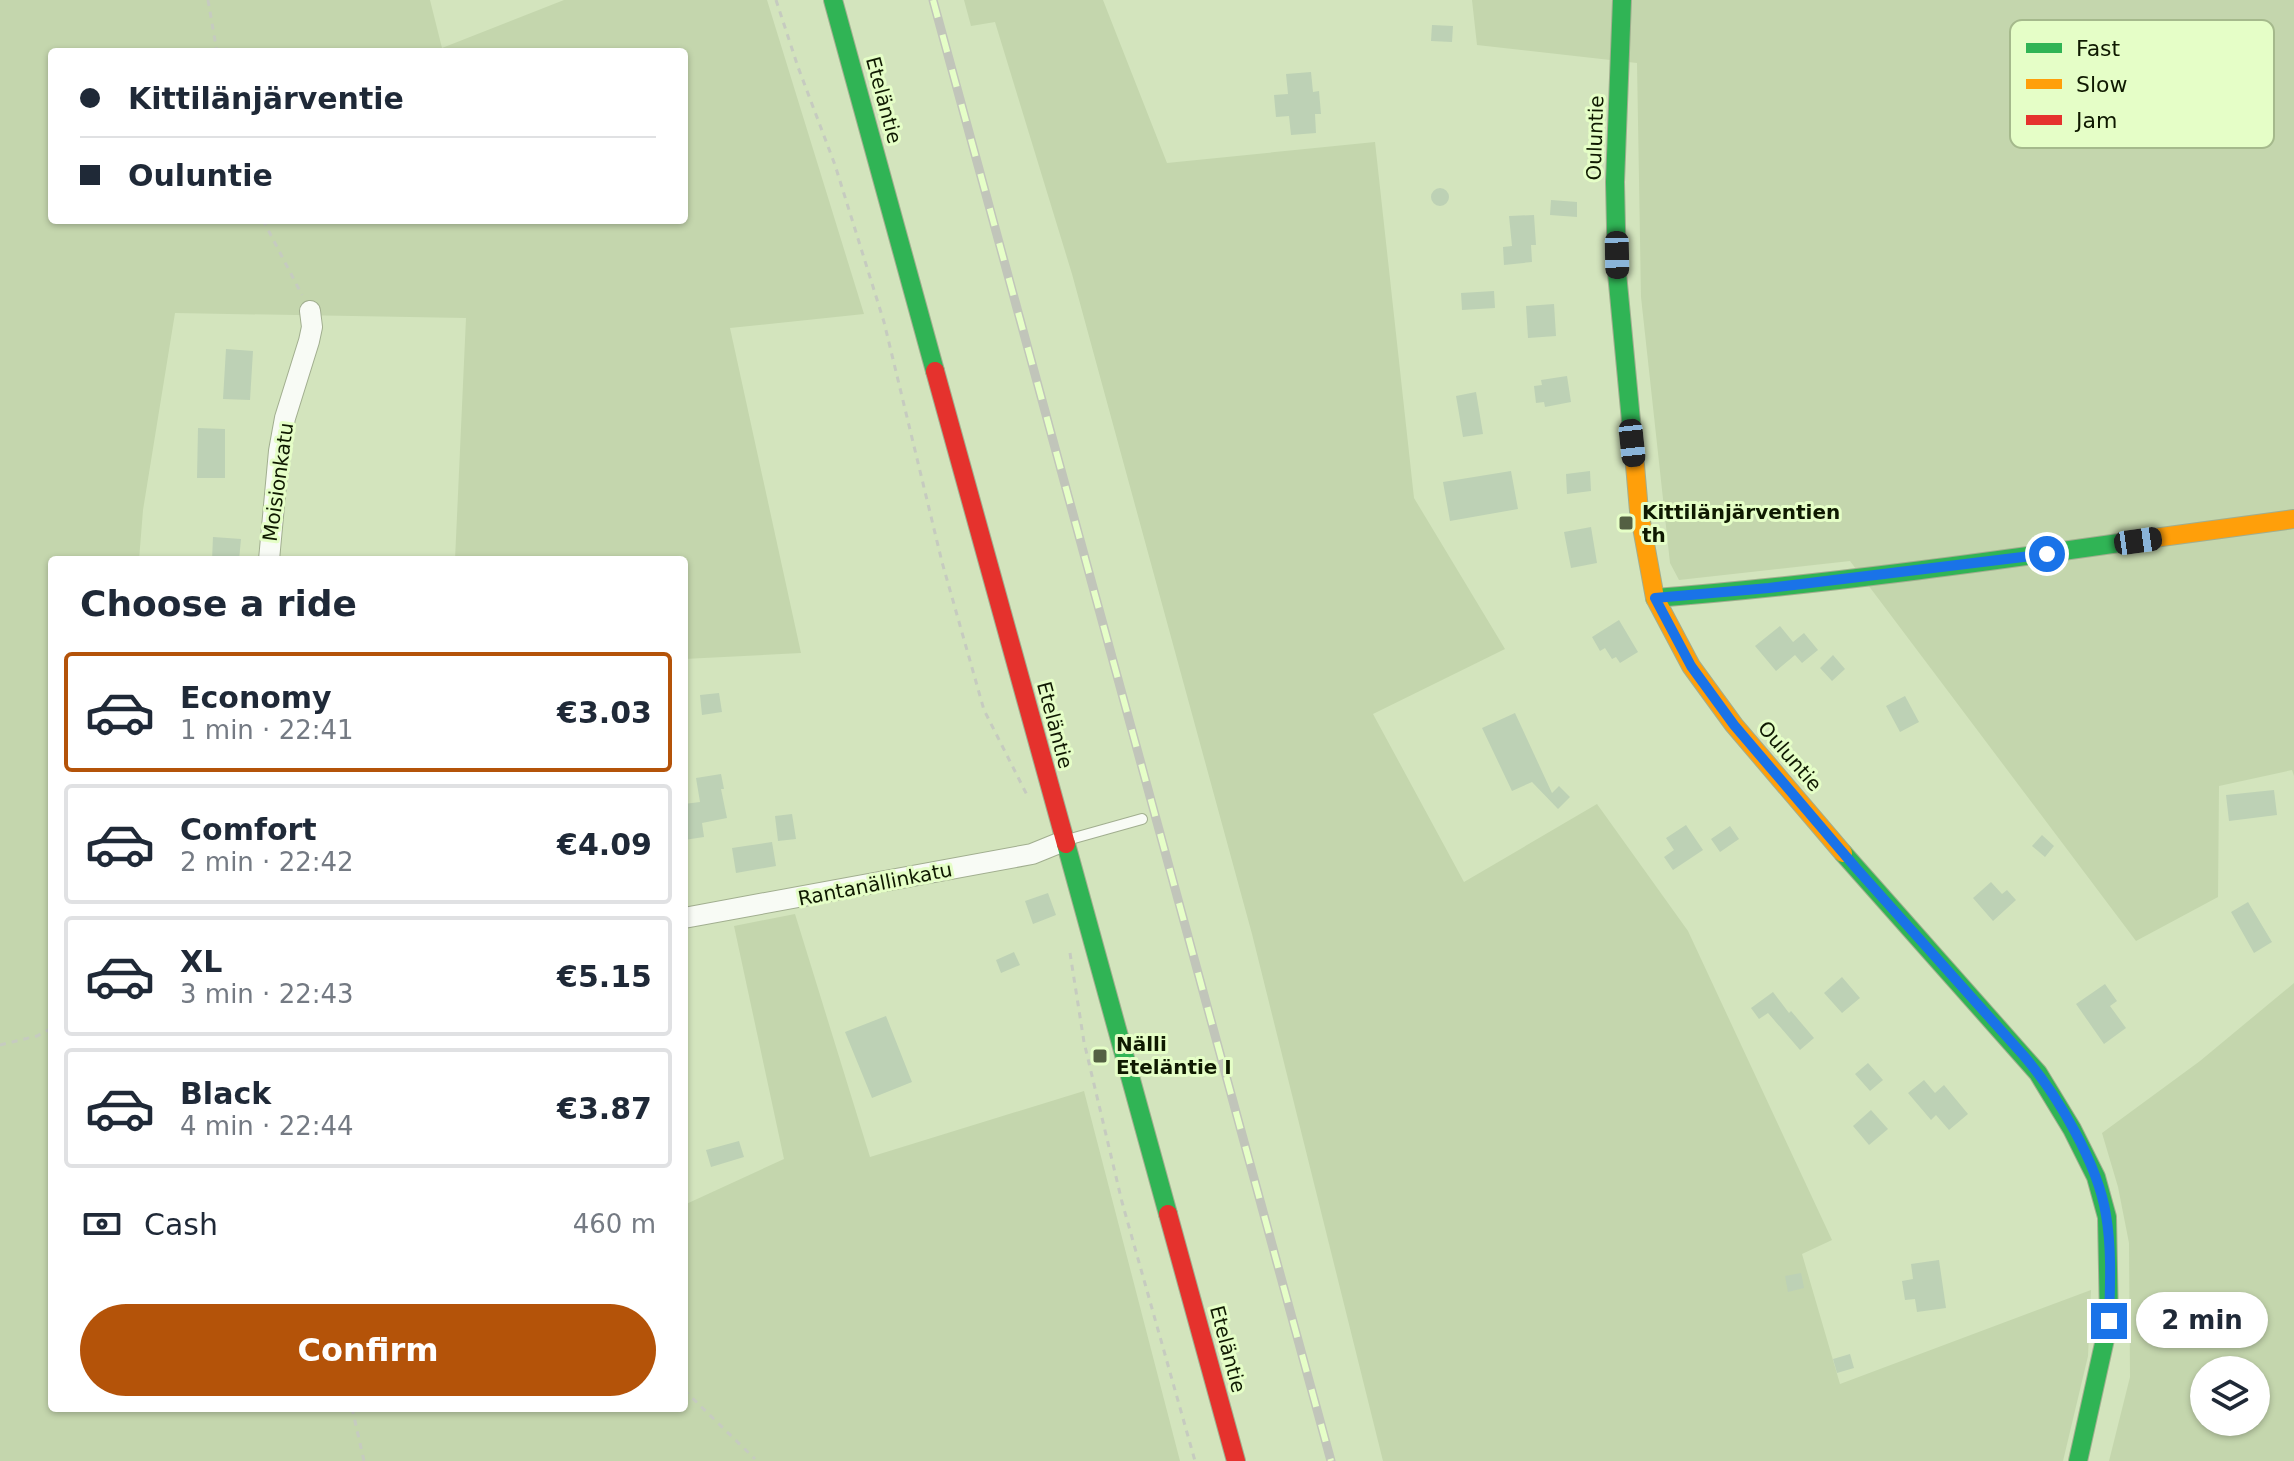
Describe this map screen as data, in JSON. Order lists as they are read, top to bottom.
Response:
{
  "streets": {
    "street": [
      "Eteläntie",
      "Ouluntie",
      "Moisionkatu",
      "Rantanällinkatu"
    ]
  },
  "crossings": [
    ["Eteläntie", "Rantanällinkatu"]
  ],
  "places": {
    "transit": ["Kittilänjärventien th", "Nälli Eteläntie I"]
  },
  "legend": ["Fast", "Slow", "Jam"],
  "page": {
    "banner": ["Kittilänjärventie", "Ouluntie"],
    "heading": "Choose a ride",
    "list": [
      {
        "name": "Economy",
        "note": "1 min · 22:41",
        "value": "€3.03"
      },
      {
        "name": "Comfort",
        "note": "2 min · 22:42",
        "value": "€4.09"
      },
      {
        "name": "XL",
        "note": "3 min · 22:43",
        "value": "€5.15"
      },
      {
        "name": "Black",
        "note": "4 min · 22:44",
        "value": "€3.87"
      }
    ],
    "pay": ["Cash", "460 m"],
    "buttons": "Confirm",
    "bubble": "2 min"
  }
}
